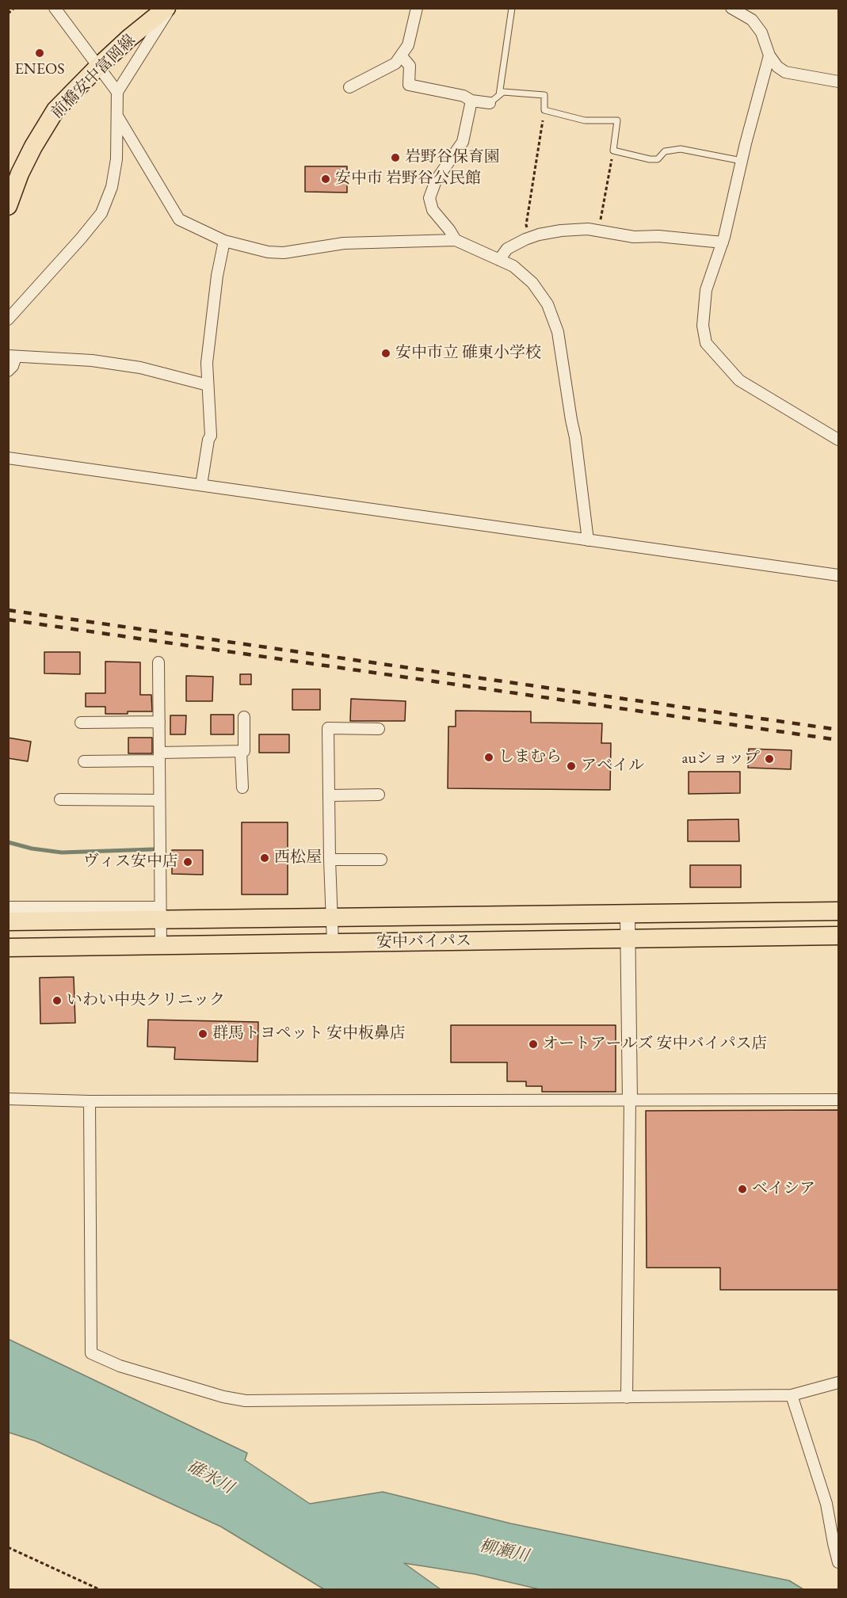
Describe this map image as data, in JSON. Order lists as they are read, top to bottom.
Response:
{
  "streets": {
    "main road": ["前橋安中富岡線", "安中バイパス"]
  },
  "water": ["碓氷川", "柳瀬川"],
  "places": [
    "ENEOS",
    "岩野谷保育園",
    "安中市 岩野谷公民館",
    "安中市立 碓東小学校",
    "しまむら",
    "auショップ",
    "アベイル",
    "西松屋",
    "ヴィス安中店",
    "いわい中央クリニック",
    "群馬トヨペット 安中板鼻店",
    "オートアールズ 安中バイパス店",
    "ベイシア"
  ]
}
